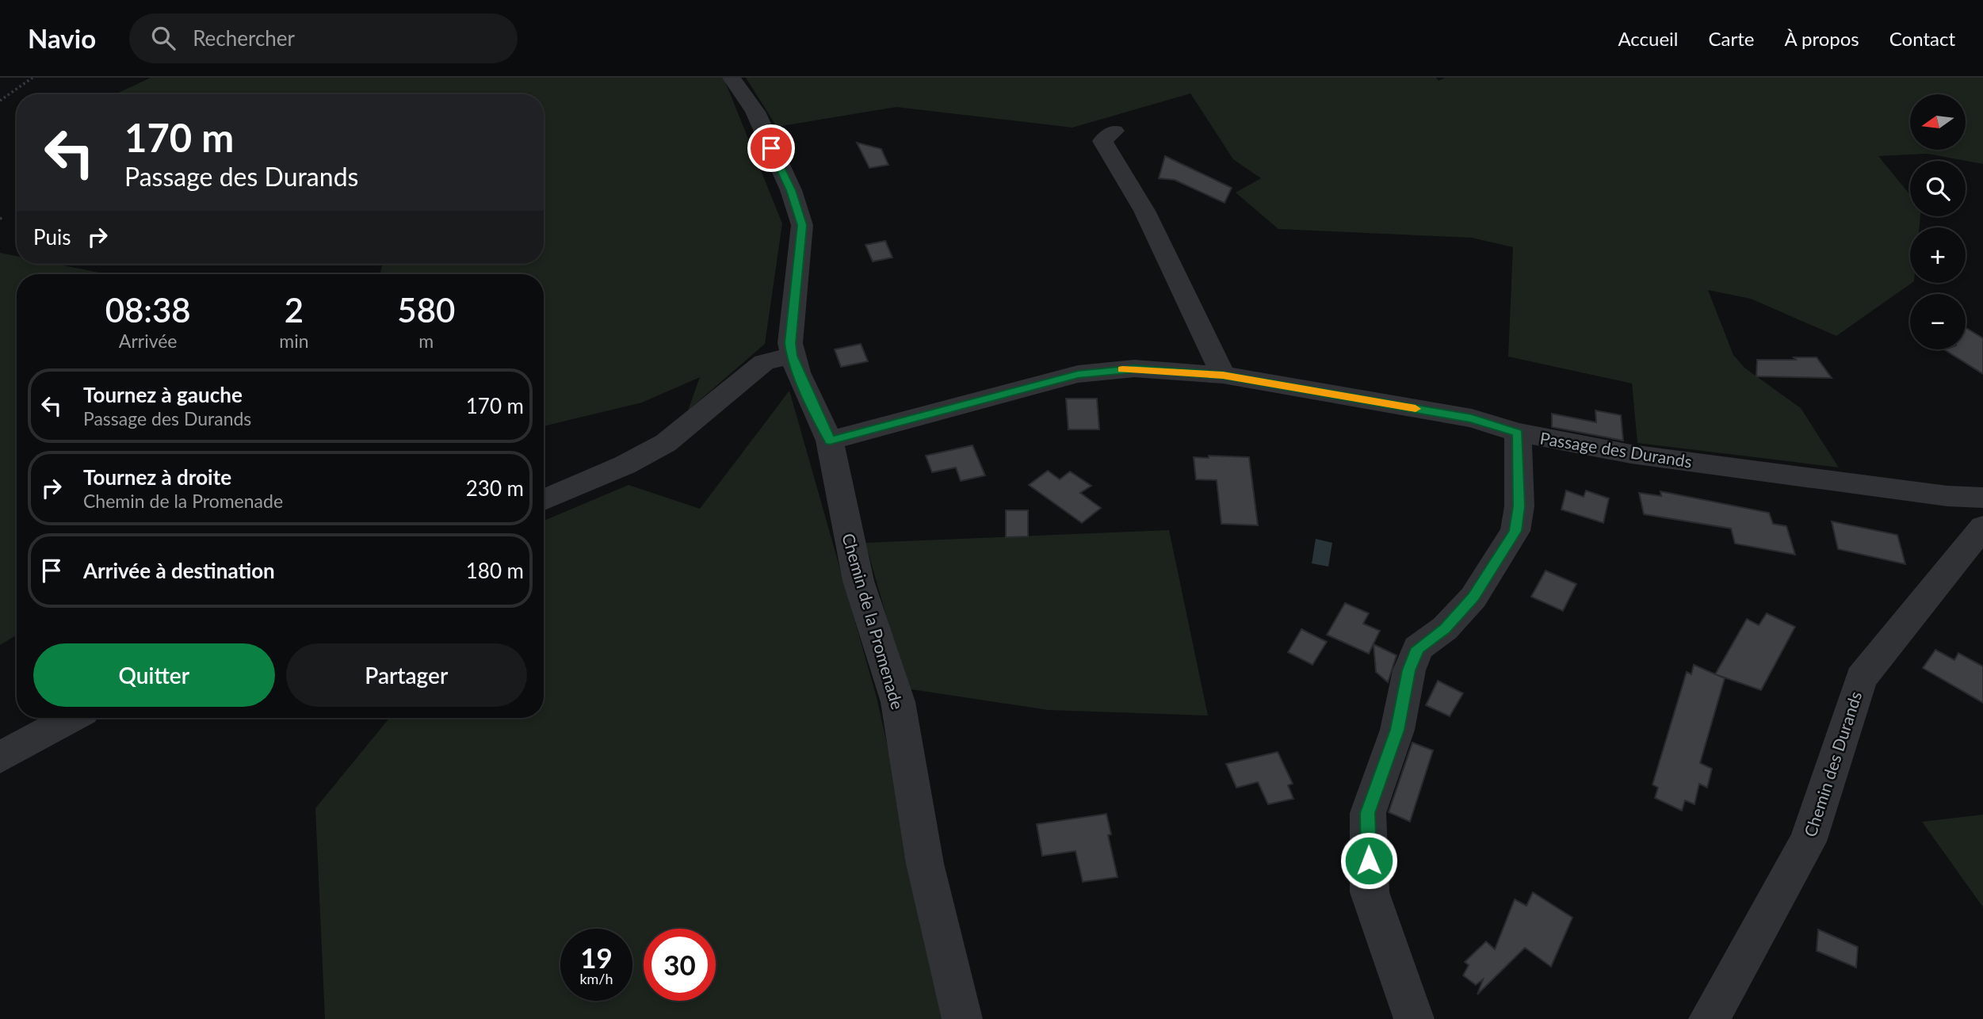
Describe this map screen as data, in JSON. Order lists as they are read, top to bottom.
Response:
{
  "streets": {
    "street": ["Passage des Durands", "Chemin de la Promenade", "Chemin des Durands"]
  },
  "crossings": [
    ["Passage des Durands", "Chemin de la Promenade"]
  ],
  "north": "left",
  "page": {
    "header": "Navio",
    "search": "Rechercher",
    "nav": [
      "Accueil",
      "Carte",
      "À propos",
      "Contact"
    ],
    "map_buttons": ["+", "−"],
    "turn": ["170 m", "Passage des Durands"],
    "then": "Puis",
    "eta": [
      "08:38",
      "Arrivée",
      "2",
      "min",
      "580",
      "m"
    ],
    "list": [
      {
        "name": "Tournez à gauche",
        "note": "Passage des Durands",
        "value": "170 m"
      },
      {
        "name": "Tournez à droite",
        "note": "Chemin de la Promenade",
        "value": "230 m"
      },
      {
        "name": "Arrivée à destination",
        "value": "180 m"
      }
    ],
    "buttons": ["Quitter", "Partager"],
    "speed": "19 km/h",
    "limit": "30"
  }
}
